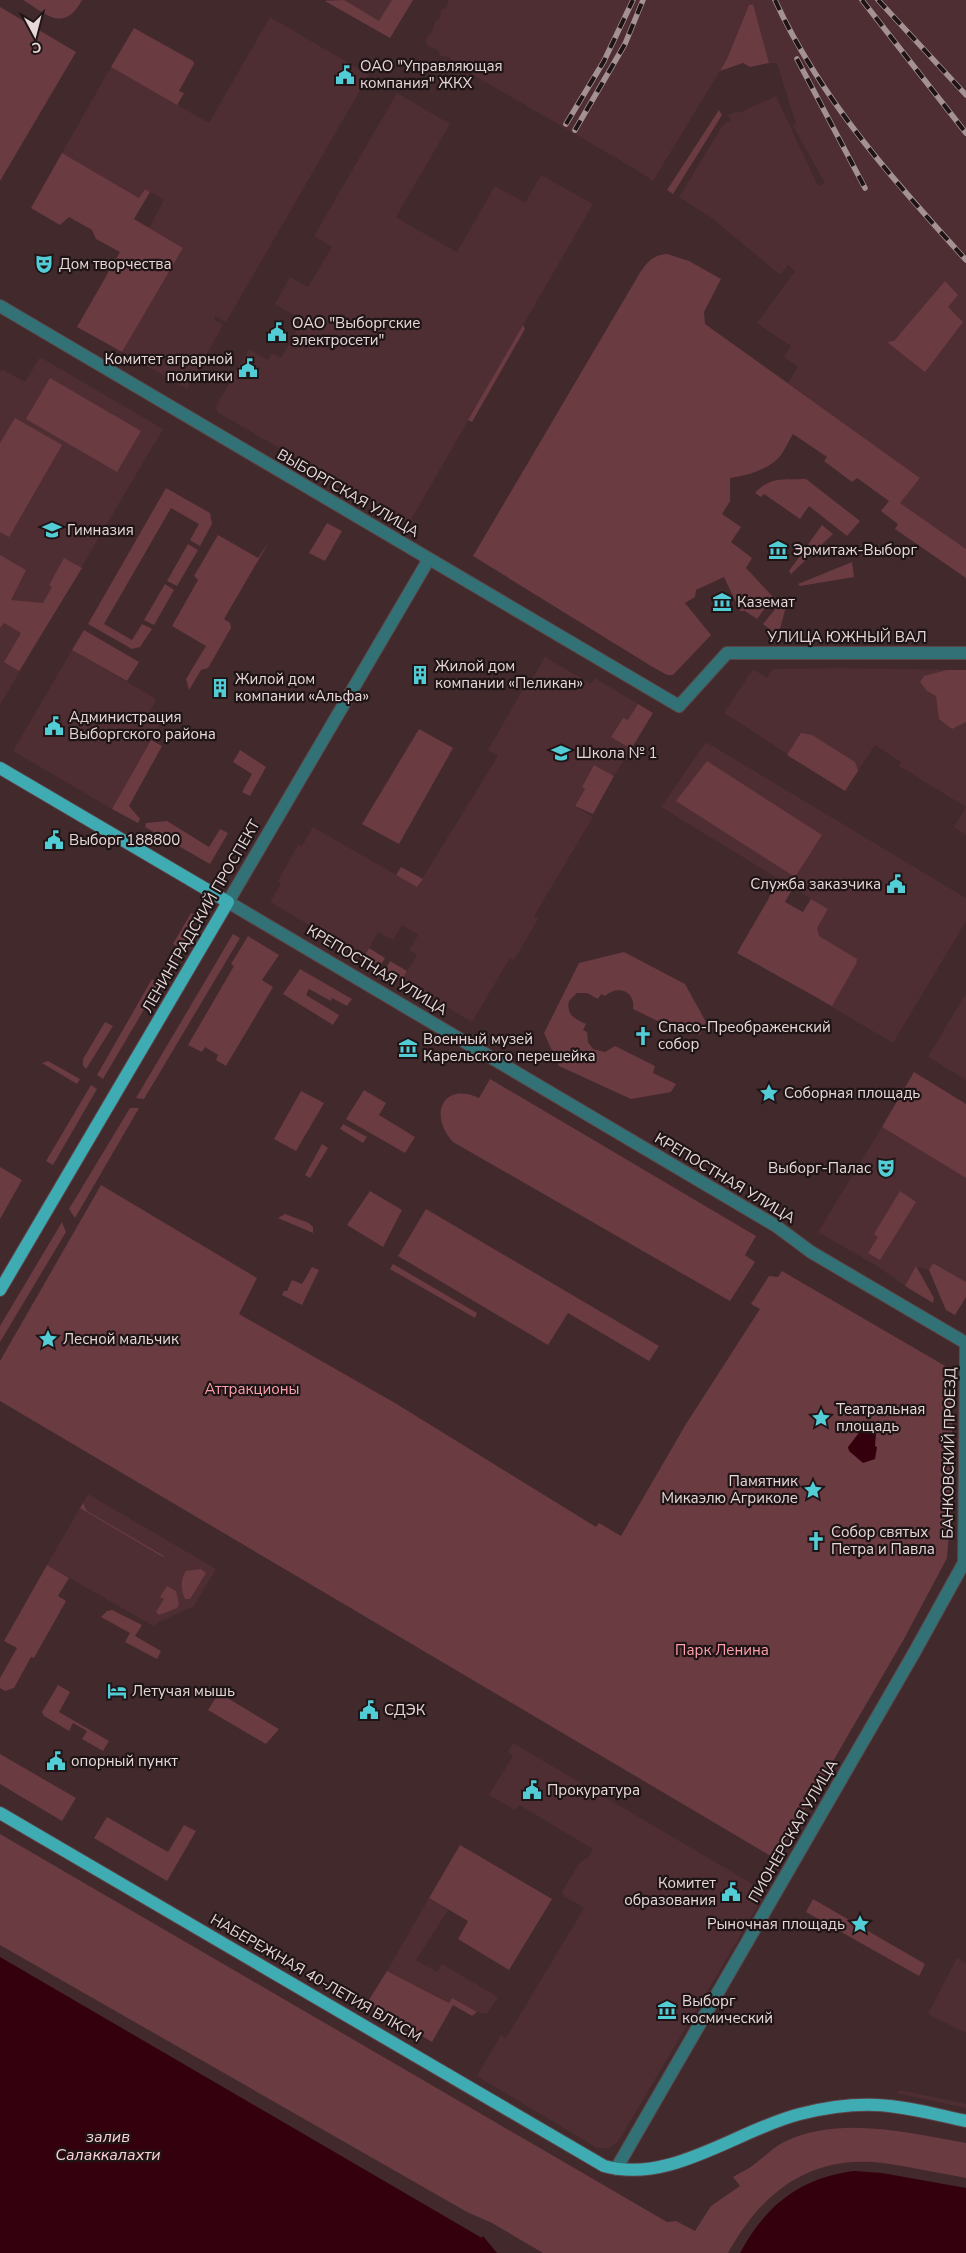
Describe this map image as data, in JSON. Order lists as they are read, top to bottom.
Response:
{
  "streets": {
    "main road": ["ЛЕНИНГРАДСКИЙ ПРОСПЕКТ", "КРЕПОСТНАЯ УЛИЦА", "НАБЕРЕЖНАЯ 40-ЛЕТИЯ ВЛКСМ"],
    "street": [
      "ВЫБОРГСКАЯ УЛИЦА",
      "УЛИЦА ЮЖНЫЙ ВАЛ",
      "БАНКОВСКИЙ ПРОЕЗД",
      "ПИОНЕРСКАЯ УЛИЦА"
    ]
  },
  "crossings": [
    ["ВЫБОРГСКАЯ УЛИЦА", "УЛИЦА ЮЖНЫЙ ВАЛ"],
    ["ВЫБОРГСКАЯ УЛИЦА", "ЛЕНИНГРАДСКИЙ ПРОСПЕКТ"],
    ["ЛЕНИНГРАДСКИЙ ПРОСПЕКТ", "КРЕПОСТНАЯ УЛИЦА"],
    ["КРЕПОСТНАЯ УЛИЦА", "БАНКОВСКИЙ ПРОЕЗД"],
    ["БАНКОВСКИЙ ПРОЕЗД", "ПИОНЕРСКАЯ УЛИЦА"],
    ["ПИОНЕРСКАЯ УЛИЦА", "НАБЕРЕЖНАЯ 40-ЛЕТИЯ ВЛКСМ"]
  ],
  "water": ["залив Салаккалахти"],
  "parks": ["Аттракционы", "Парк Ленина"],
  "places": {
    "public building": [
      "ОАО \"Управляющая компания\" ЖКХ",
      "ОАО \"Выборгские электросети\"",
      "Комитет аграрной политики",
      "Администрация Выборгского района",
      "Выборг 188800",
      "Служба заказчика",
      "СДЭК",
      "опорный пункт",
      "Прокуратура",
      "Комитет образования"
    ],
    "theatre": ["Дом творчества", "Выборг-Палас"],
    "school or university": ["Гимназия", "Школа № 1"],
    "museum": [
      "Эрмитаж-Выборг",
      "Каземат",
      "Военный музей Карельского перешейка",
      "Выборг космический"
    ],
    "building": ["Жилой дом компании «Пеликан»", "Жилой дом компании «Альфа»"],
    "church": ["Спасо-Преображенский собор", "Собор святых Петра и Павла"],
    "place": [
      "Соборная площадь",
      "Лесной мальчик",
      "Театральная площадь",
      "Памятник Микаэлю Агриколе",
      "Рыночная площадь"
    ],
    "hotel": ["Летучая мышь"]
  },
  "north": "bottom"
}
